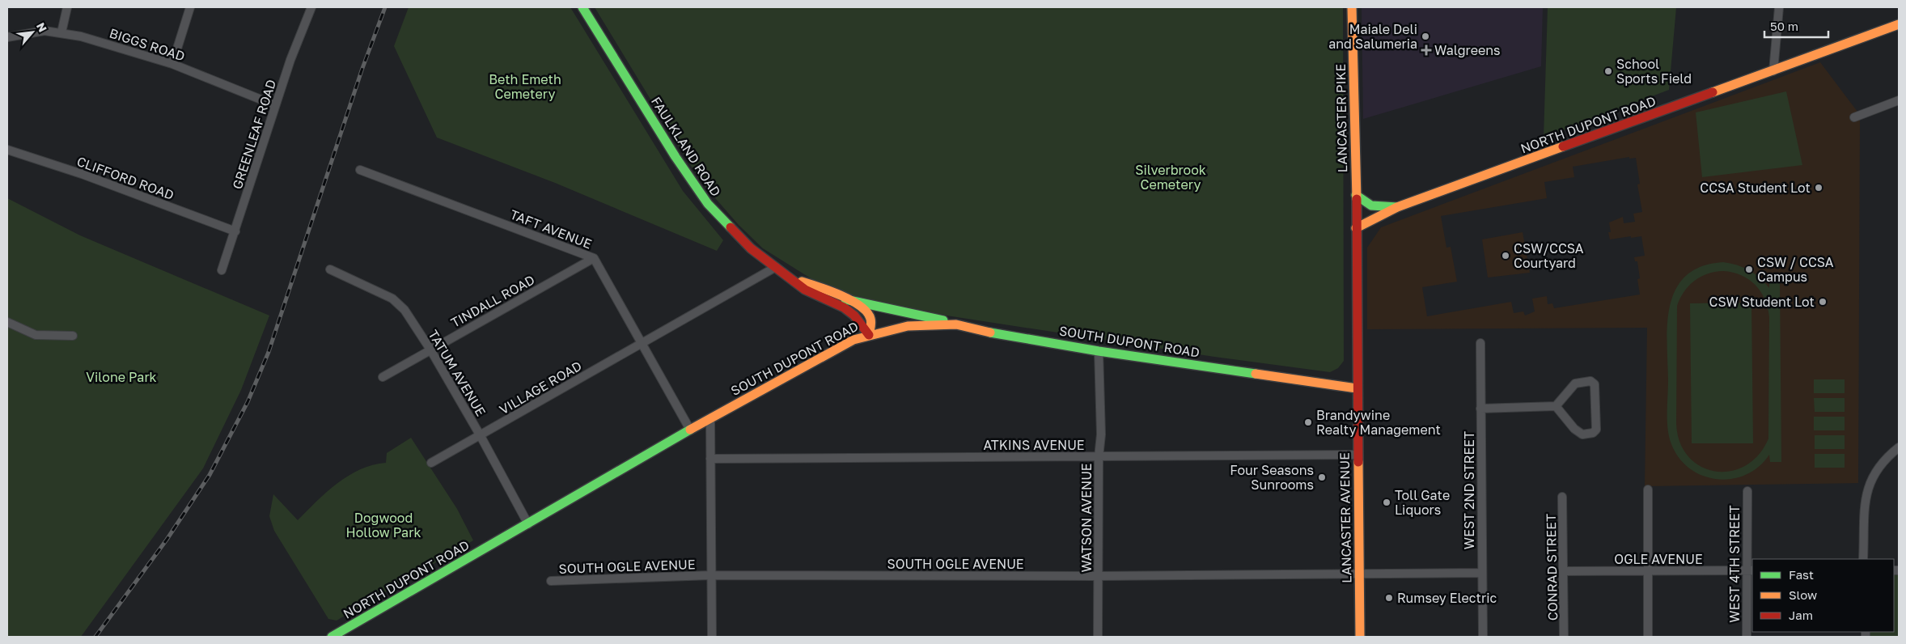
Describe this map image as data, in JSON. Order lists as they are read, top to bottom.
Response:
{
  "streets": {
    "main road": [
      "LANCASTER PIKE",
      "NORTH DUPONT ROAD",
      "FAULKLAND ROAD",
      "SOUTH DUPONT ROAD",
      "LANCASTER AVENUE"
    ],
    "street": [
      "BIGGS ROAD",
      "GREENLEAF ROAD",
      "CLIFFORD ROAD",
      "TAFT AVENUE",
      "TINDALL ROAD",
      "TATUM AVENUE",
      "VILLAGE ROAD",
      "ATKINS AVENUE",
      "WEST 2ND STREET",
      "WATSON AVENUE",
      "OGLE AVENUE",
      "SOUTH OGLE AVENUE",
      "WEST 4TH STREET",
      "CONRAD STREET"
    ]
  },
  "crossings": [
    ["BIGGS ROAD", "GREENLEAF ROAD"],
    ["LANCASTER PIKE", "NORTH DUPONT ROAD"],
    ["LANCASTER PIKE", "LANCASTER AVENUE"],
    ["NORTH DUPONT ROAD", "SOUTH DUPONT ROAD"],
    ["NORTH DUPONT ROAD", "LANCASTER AVENUE"],
    ["GREENLEAF ROAD", "CLIFFORD ROAD"],
    ["FAULKLAND ROAD", "SOUTH DUPONT ROAD"],
    ["FAULKLAND ROAD", "VILLAGE ROAD"],
    ["TAFT AVENUE", "TINDALL ROAD"],
    ["TAFT AVENUE", "SOUTH DUPONT ROAD"],
    ["TAFT AVENUE", "VILLAGE ROAD"],
    ["TINDALL ROAD", "TATUM AVENUE"],
    ["SOUTH DUPONT ROAD", "TATUM AVENUE"],
    ["SOUTH DUPONT ROAD", "WATSON AVENUE"],
    ["SOUTH DUPONT ROAD", "LANCASTER AVENUE"],
    ["TATUM AVENUE", "VILLAGE ROAD"],
    ["ATKINS AVENUE", "WATSON AVENUE"],
    ["ATKINS AVENUE", "LANCASTER AVENUE"],
    ["WATSON AVENUE", "SOUTH OGLE AVENUE"],
    ["LANCASTER AVENUE", "SOUTH OGLE AVENUE"],
    ["OGLE AVENUE", "WEST 4TH STREET"],
    ["OGLE AVENUE", "CONRAD STREET"]
  ],
  "parks": [
    "Beth Emeth Cemetery",
    "Silverbrook Cemetery",
    "Vilone Park",
    "Dogwood Hollow Park"
  ],
  "places": {
    "other": [
      "Maiale Deli and Salumeria",
      "School Sports Field",
      "CCSA Student Lot",
      "CSW/CCSA Courtyard",
      "CSW / CCSA Campus",
      "CSW Student Lot",
      "Brandywine Realty Management",
      "Four Seasons Sunrooms",
      "Toll Gate Liquors",
      "Rumsey Electric"
    ],
    "health": ["Walgreens"]
  },
  "legend": ["Fast", "Slow", "Jam"],
  "scale_bar": "50 m",
  "north": "top right"
}
